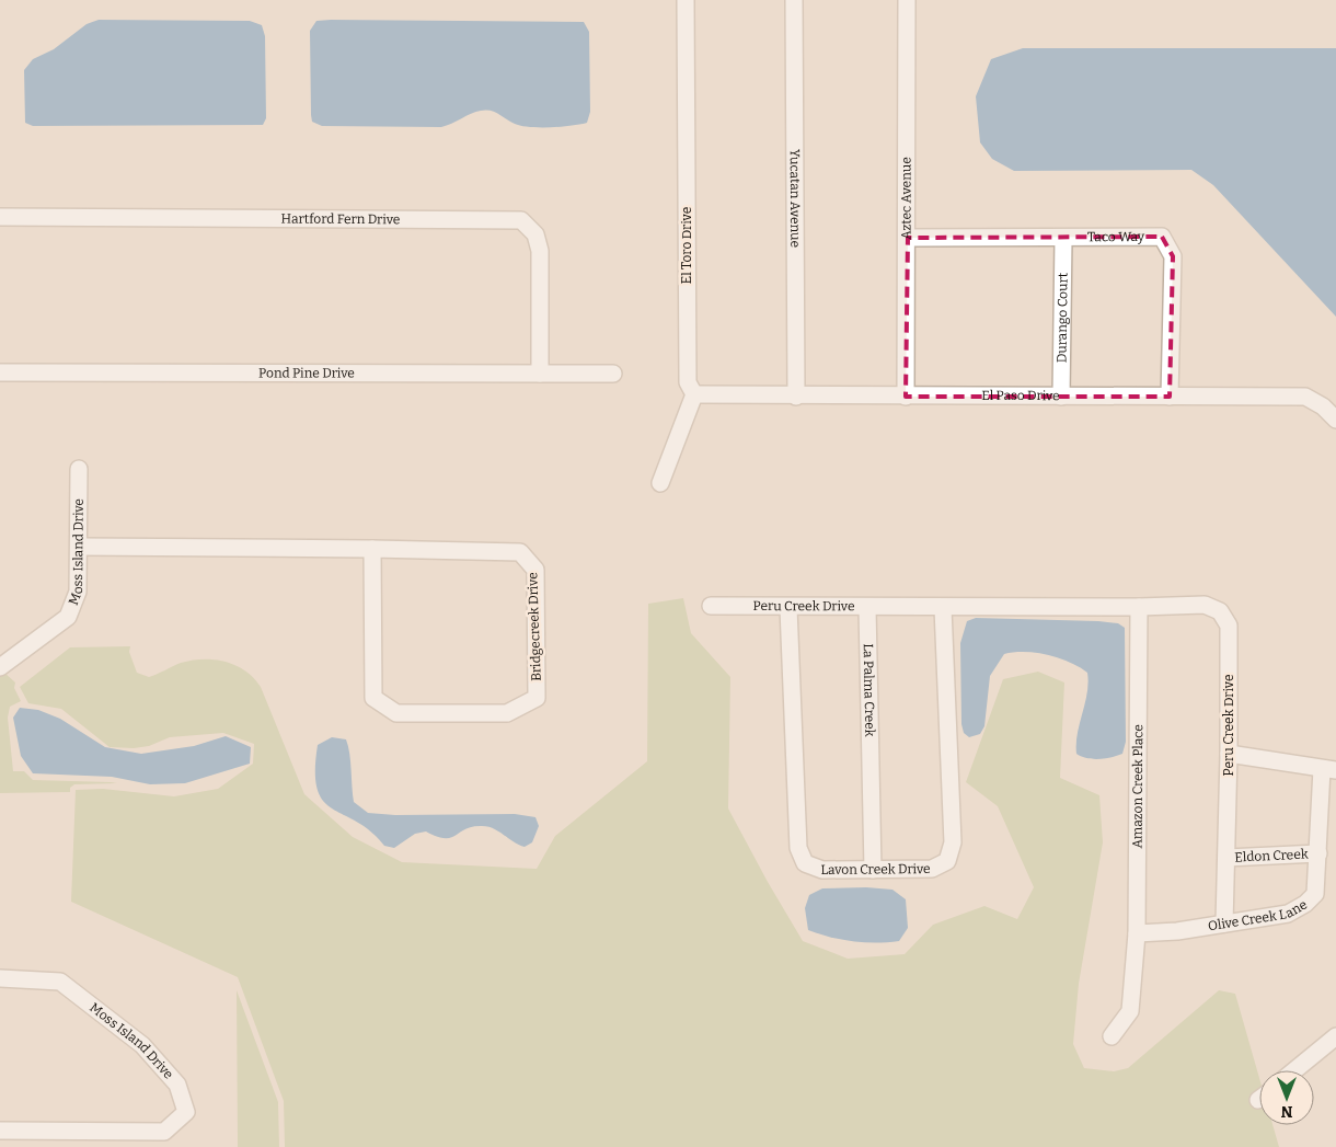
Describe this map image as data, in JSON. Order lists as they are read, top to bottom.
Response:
{
  "streets": {
    "street": [
      "Yucatan Avenue",
      "Aztec Avenue",
      "Hartford Fern Drive",
      "Taco Way",
      "El Toro Drive",
      "Durango Court",
      "Pond Pine Drive",
      "El Paso Drive",
      "Moss Island Drive",
      "Peru Creek Drive",
      "Bridgecreek Drive",
      "La Palma Creek",
      "Amazon Creek Place",
      "Eldon Creek",
      "Lavon Creek Drive",
      "Olive Creek Lane"
    ]
  },
  "crossings": [
    ["Yucatan Avenue", "El Paso Drive"],
    ["Aztec Avenue", "Taco Way"],
    ["Aztec Avenue", "El Paso Drive"],
    ["Hartford Fern Drive", "Pond Pine Drive"],
    ["Taco Way", "Durango Court"],
    ["Taco Way", "El Paso Drive"],
    ["El Toro Drive", "El Paso Drive"],
    ["Durango Court", "El Paso Drive"],
    ["Moss Island Drive", "Bridgecreek Drive"],
    ["Peru Creek Drive", "La Palma Creek"],
    ["Peru Creek Drive", "Amazon Creek Place"],
    ["Peru Creek Drive", "Eldon Creek"],
    ["Peru Creek Drive", "Lavon Creek Drive"],
    ["Peru Creek Drive", "Olive Creek Lane"],
    ["La Palma Creek", "Lavon Creek Drive"],
    ["Amazon Creek Place", "Olive Creek Lane"],
    ["Eldon Creek", "Olive Creek Lane"]
  ],
  "north": "bottom"
}
